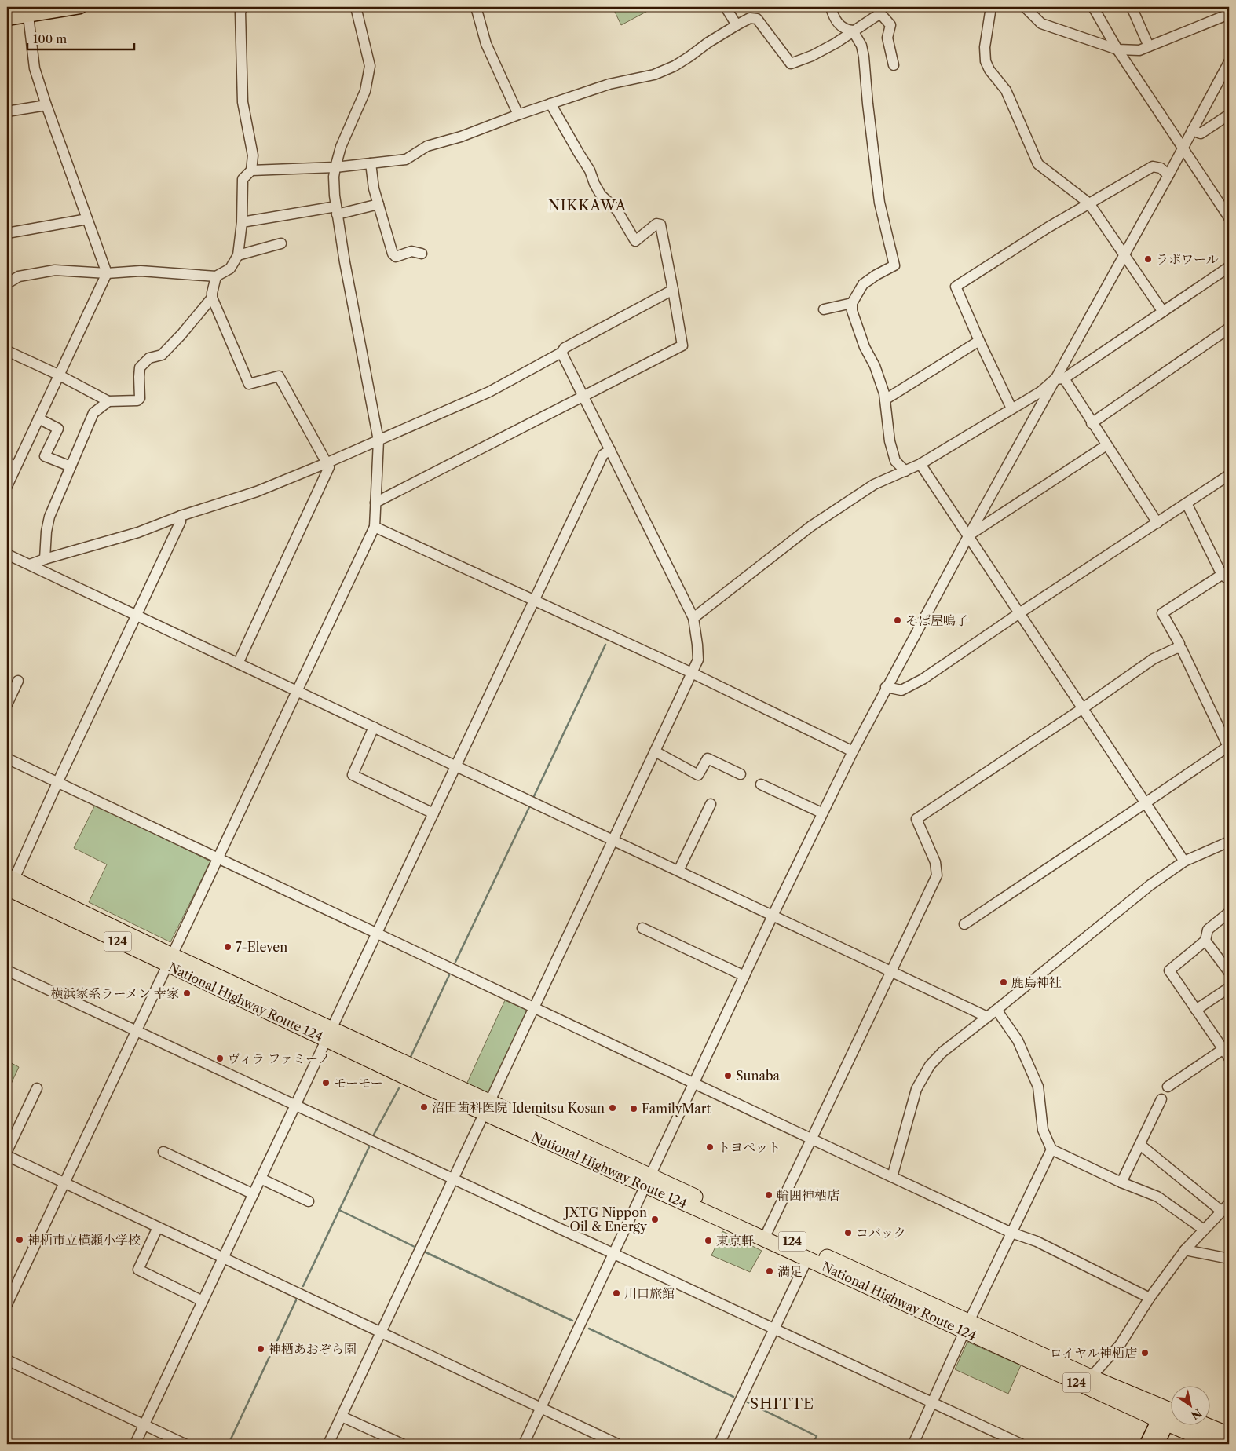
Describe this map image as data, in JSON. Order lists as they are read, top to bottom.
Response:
{
  "streets": {
    "highway": ["124", "National Highway Route 124"]
  },
  "districts": ["NIKKAWA", "SHITTE"],
  "places": [
    "ラポワール",
    "そば屋鳴子",
    "7-Eleven",
    "鹿島神社",
    "横浜家系ラーメン 幸家",
    "ヴィラ ファミーノ",
    "Sunaba",
    "モーモー",
    "沼田歯科医院",
    "Idemitsu Kosan",
    "FamilyMart",
    "トヨペット",
    "輪囲神栖店",
    "JXTG Nippon Oil & Energy",
    "コバック",
    "神栖市立横瀬小学校",
    "東京軒",
    "満足",
    "川口旅館",
    "神栖あおぞら園",
    "ロイヤル神栖店"
  ],
  "scale_bar": "100 m",
  "north": "bottom right"
}
